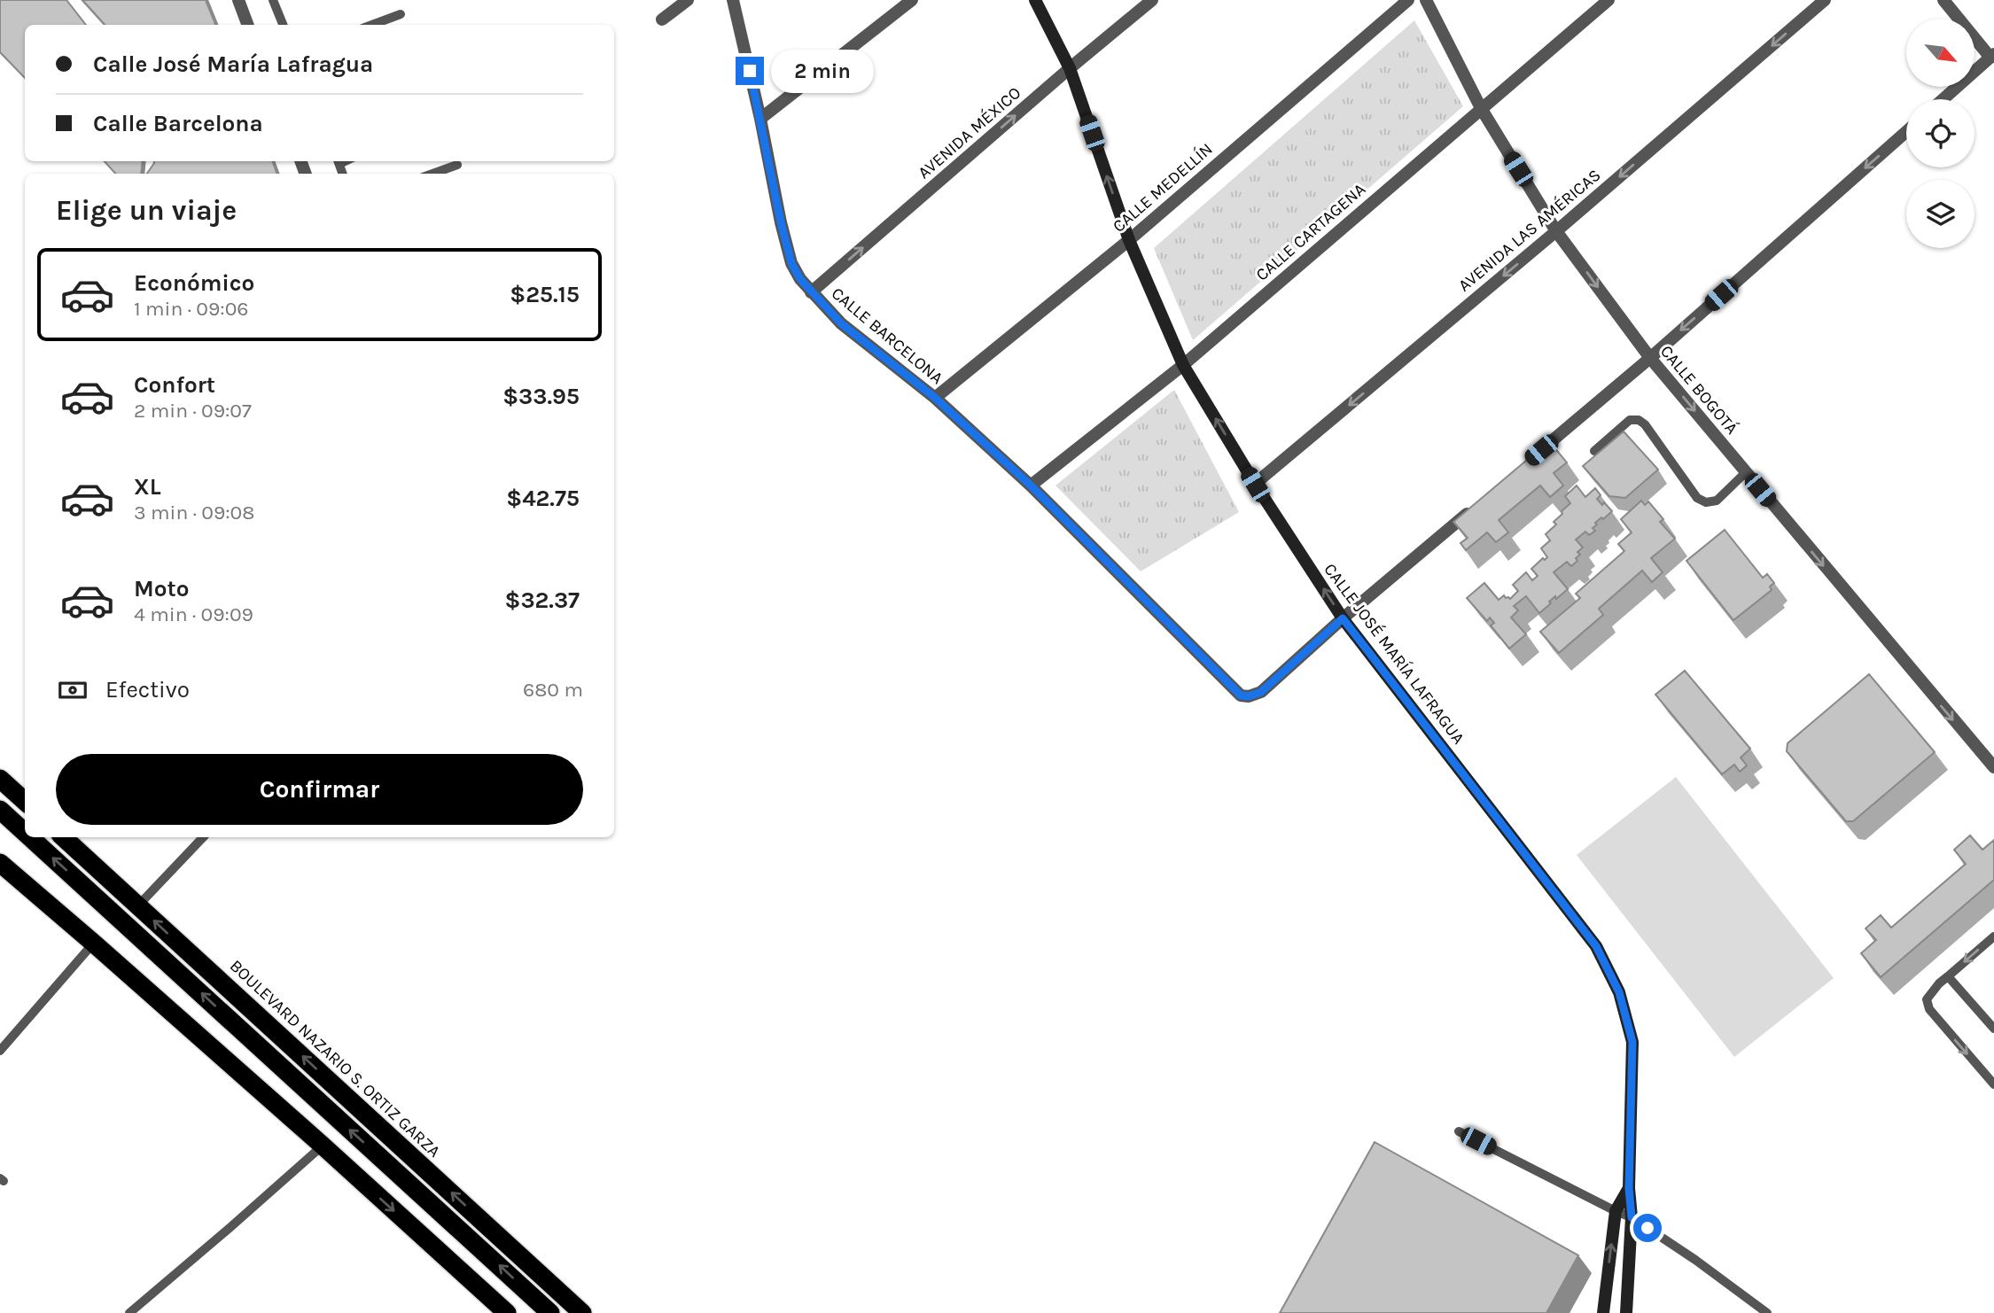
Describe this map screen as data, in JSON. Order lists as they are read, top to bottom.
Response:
{
  "streets": {
    "highway": ["BOULEVARD NAZARIO S. ORTIZ GARZA"],
    "main road": ["CALLE JOSÉ MARÍA LAFRAGUA"],
    "street": [
      "AVENIDA MÉXICO",
      "CALLE MEDELLÍN",
      "AVENIDA LAS AMÉRICAS",
      "CALLE CARTAGENA",
      "CALLE BARCELONA",
      "CALLE BOGOTÁ"
    ]
  },
  "crossings": [
    ["AVENIDA MÉXICO", "CALLE BARCELONA"],
    ["AVENIDA MÉXICO", "CALLE JOSÉ MARÍA LAFRAGUA"],
    ["CALLE MEDELLÍN", "CALLE BARCELONA"],
    ["CALLE MEDELLÍN", "CALLE JOSÉ MARÍA LAFRAGUA"],
    ["AVENIDA LAS AMÉRICAS", "CALLE BOGOTÁ"],
    ["AVENIDA LAS AMÉRICAS", "CALLE JOSÉ MARÍA LAFRAGUA"],
    ["CALLE CARTAGENA", "CALLE BARCELONA"],
    ["CALLE CARTAGENA", "CALLE BOGOTÁ"],
    ["CALLE CARTAGENA", "CALLE JOSÉ MARÍA LAFRAGUA"],
    ["CALLE BARCELONA", "CALLE JOSÉ MARÍA LAFRAGUA"]
  ],
  "one_way": [
    "AVENIDA MÉXICO",
    "AVENIDA LAS AMÉRICAS",
    "CALLE BOGOTÁ",
    "CALLE JOSÉ MARÍA LAFRAGUA"
  ],
  "north": "bottom right",
  "page": {
    "banner": ["Calle José María Lafragua", "Calle Barcelona"],
    "bubble": "2 min",
    "heading": "Elige un viaje",
    "list": [
      {
        "name": "Económico",
        "note": "1 min · 09:06",
        "value": "$25.15"
      },
      {
        "name": "Confort",
        "note": "2 min · 09:07",
        "value": "$33.95"
      },
      {
        "name": "XL",
        "note": "3 min · 09:08",
        "value": "$42.75"
      },
      {
        "name": "Moto",
        "note": "4 min · 09:09",
        "value": "$32.37"
      }
    ],
    "pay": ["Efectivo", "680 m"],
    "buttons": "Confirmar"
  }
}
